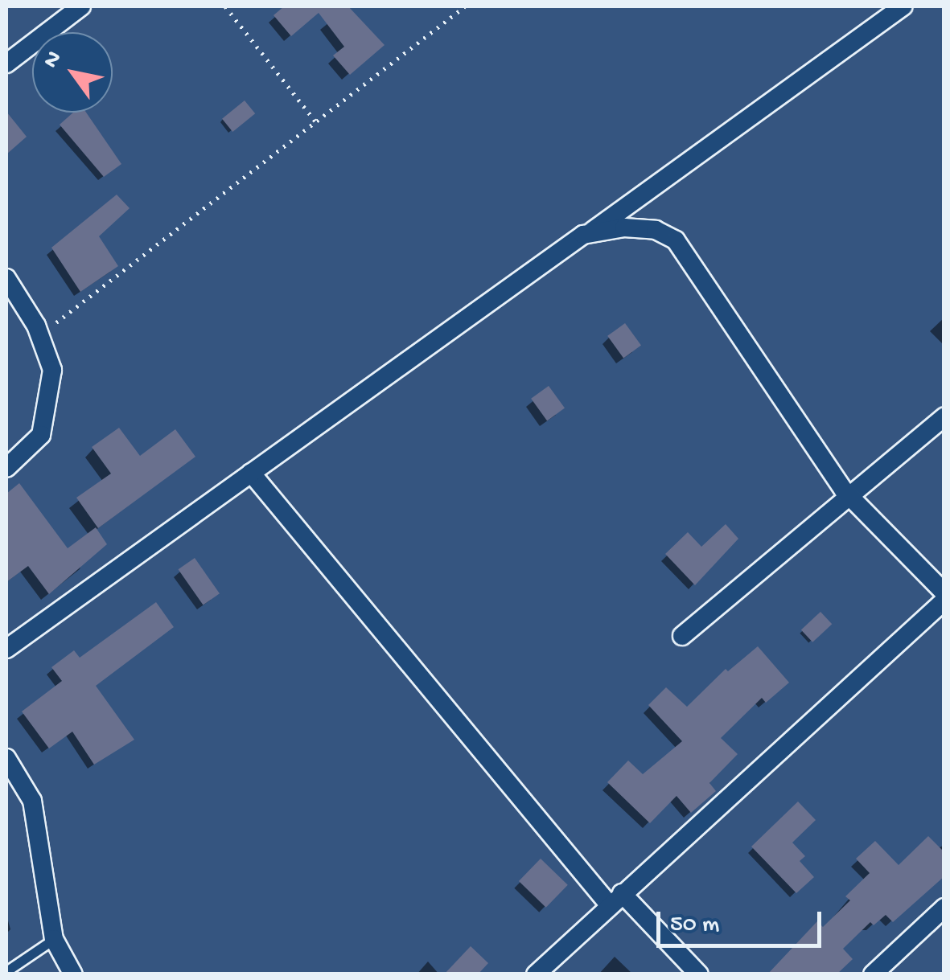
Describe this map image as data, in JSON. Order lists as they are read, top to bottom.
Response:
{
  "scale_bar": "50 m",
  "north": "top left"
}
